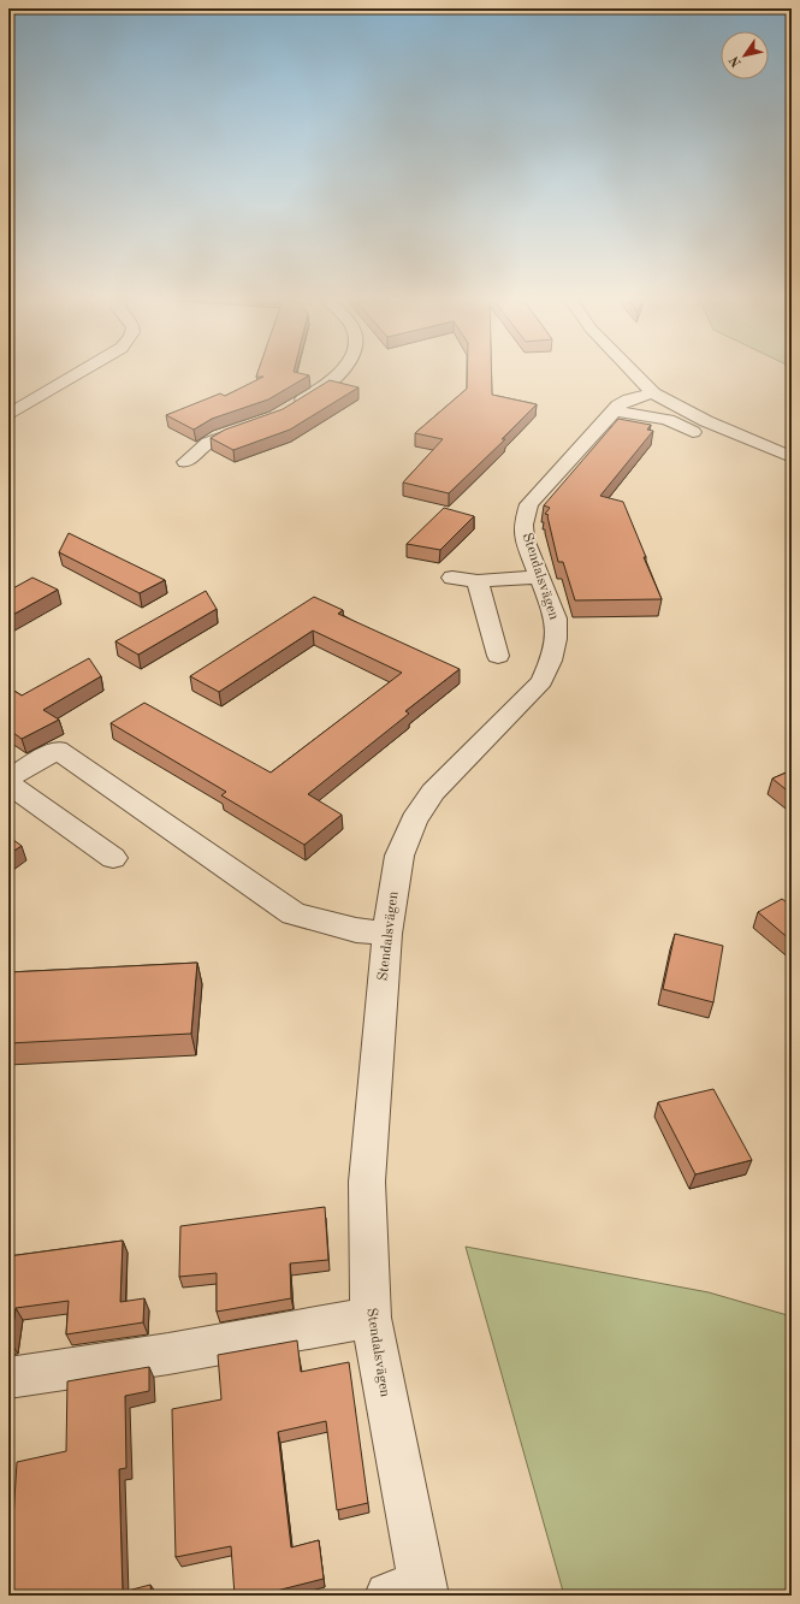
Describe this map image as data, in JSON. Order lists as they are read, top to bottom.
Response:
{
  "streets": {
    "street": ["Stendalsvägen"]
  },
  "north": "bottom left"
}
